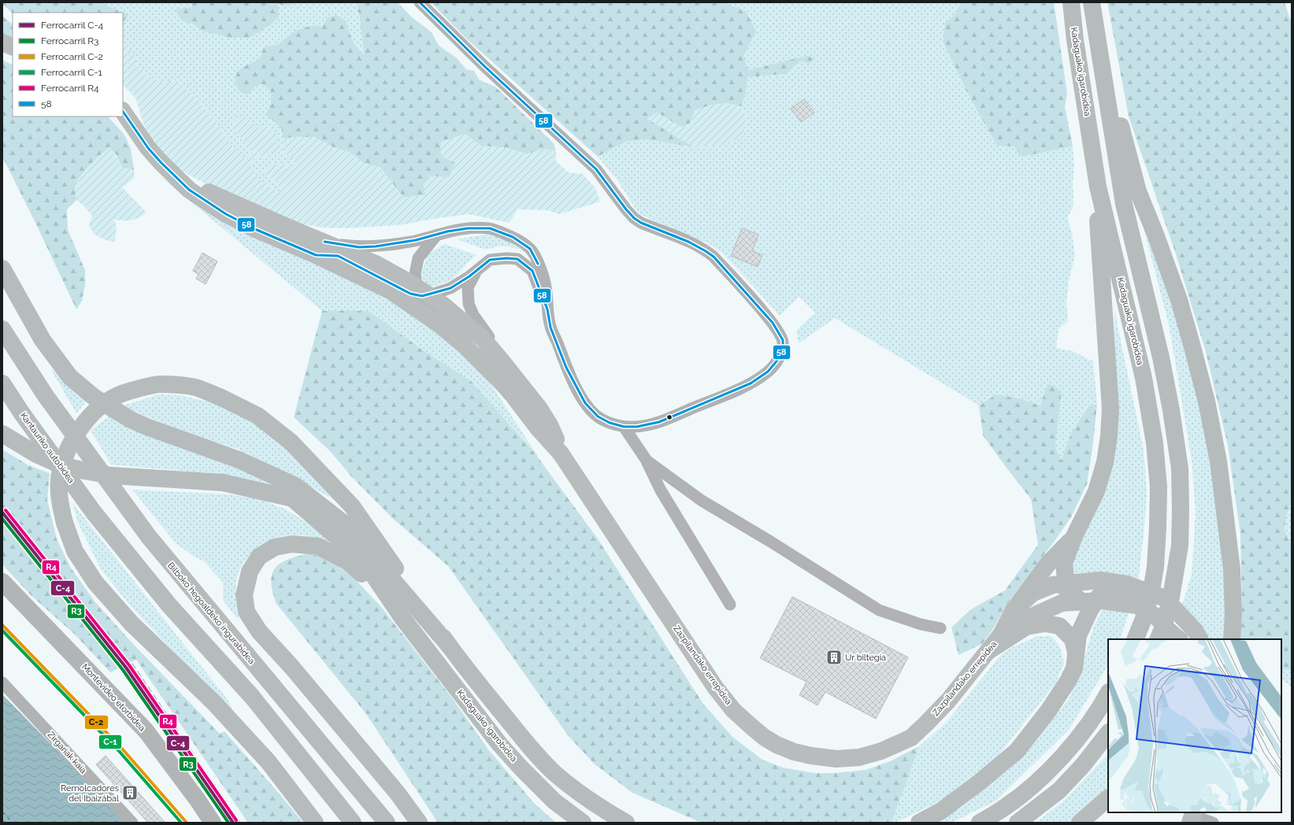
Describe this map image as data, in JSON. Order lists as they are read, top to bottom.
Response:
{
  "streets": {
    "highway": ["Kadaguako igarobidea", "Kantauriko autobidea", "Bilboko hegoaldeko ingurabidea"],
    "main road": ["Montevideo etorbidea"],
    "street": ["Zazpilandako errepidea", "Zirgariak kaia"]
  },
  "crossings": [
    ["Kadaguako igarobidea", "Zazpilandako errepidea"]
  ],
  "places": {
    "building": ["Ur biltegia", "Remolcadores del Ibaizábal"]
  },
  "lines": [
    "transit line 58",
    "rail line R4",
    "rail line C-4",
    "rail line R3",
    "rail line C-2",
    "rail line C-1"
  ],
  "legend": [
    "Ferrocarril C-4",
    "Ferrocarril R3",
    "Ferrocarril C-2",
    "Ferrocarril C-1",
    "Ferrocarril R4",
    "58"
  ]
}
